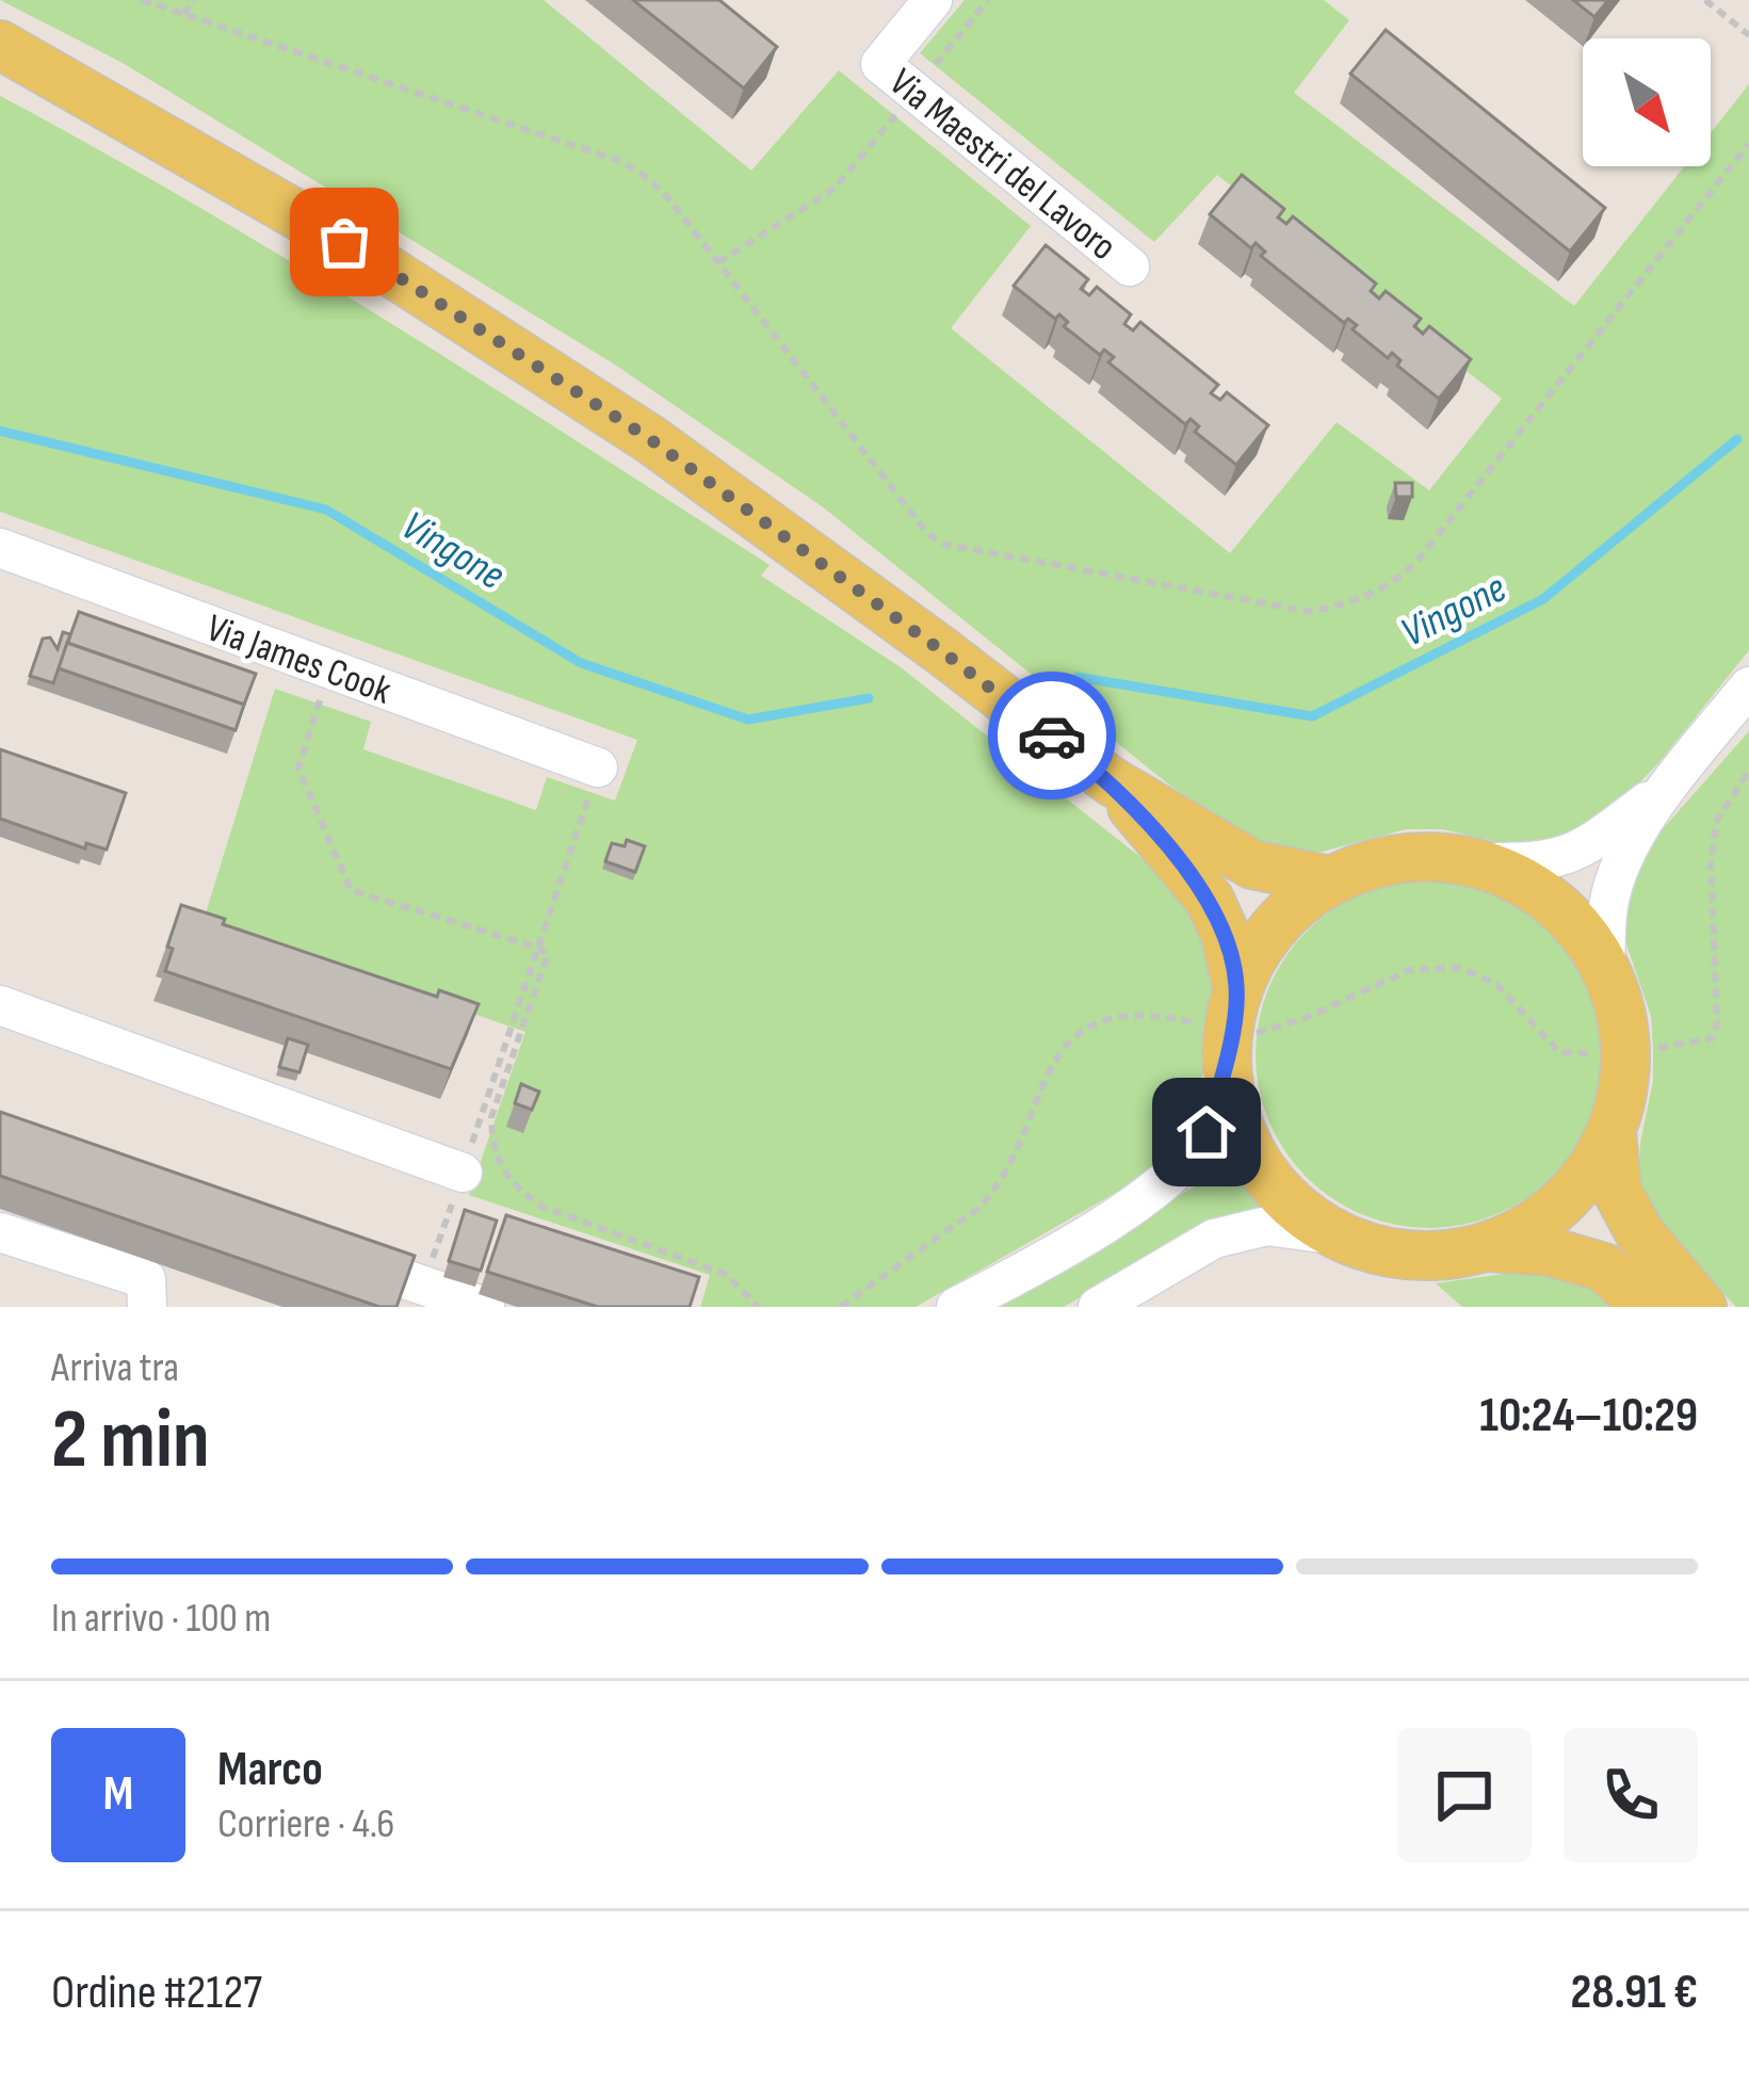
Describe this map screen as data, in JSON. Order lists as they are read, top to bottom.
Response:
{
  "streets": {
    "street": ["Via Maestri del Lavoro", "Via James Cook"]
  },
  "water": ["Vingone"],
  "north": "bottom right",
  "page": {
    "heading": ["2 min", "Arriva tra", "10:24–10:29"],
    "panel": [
      "Marco",
      "Corriere · 4.6",
      "Ordine #2127",
      "28.91 €"
    ],
    "bar": "In arrivo · 100 m",
    "round": "M"
  }
}
